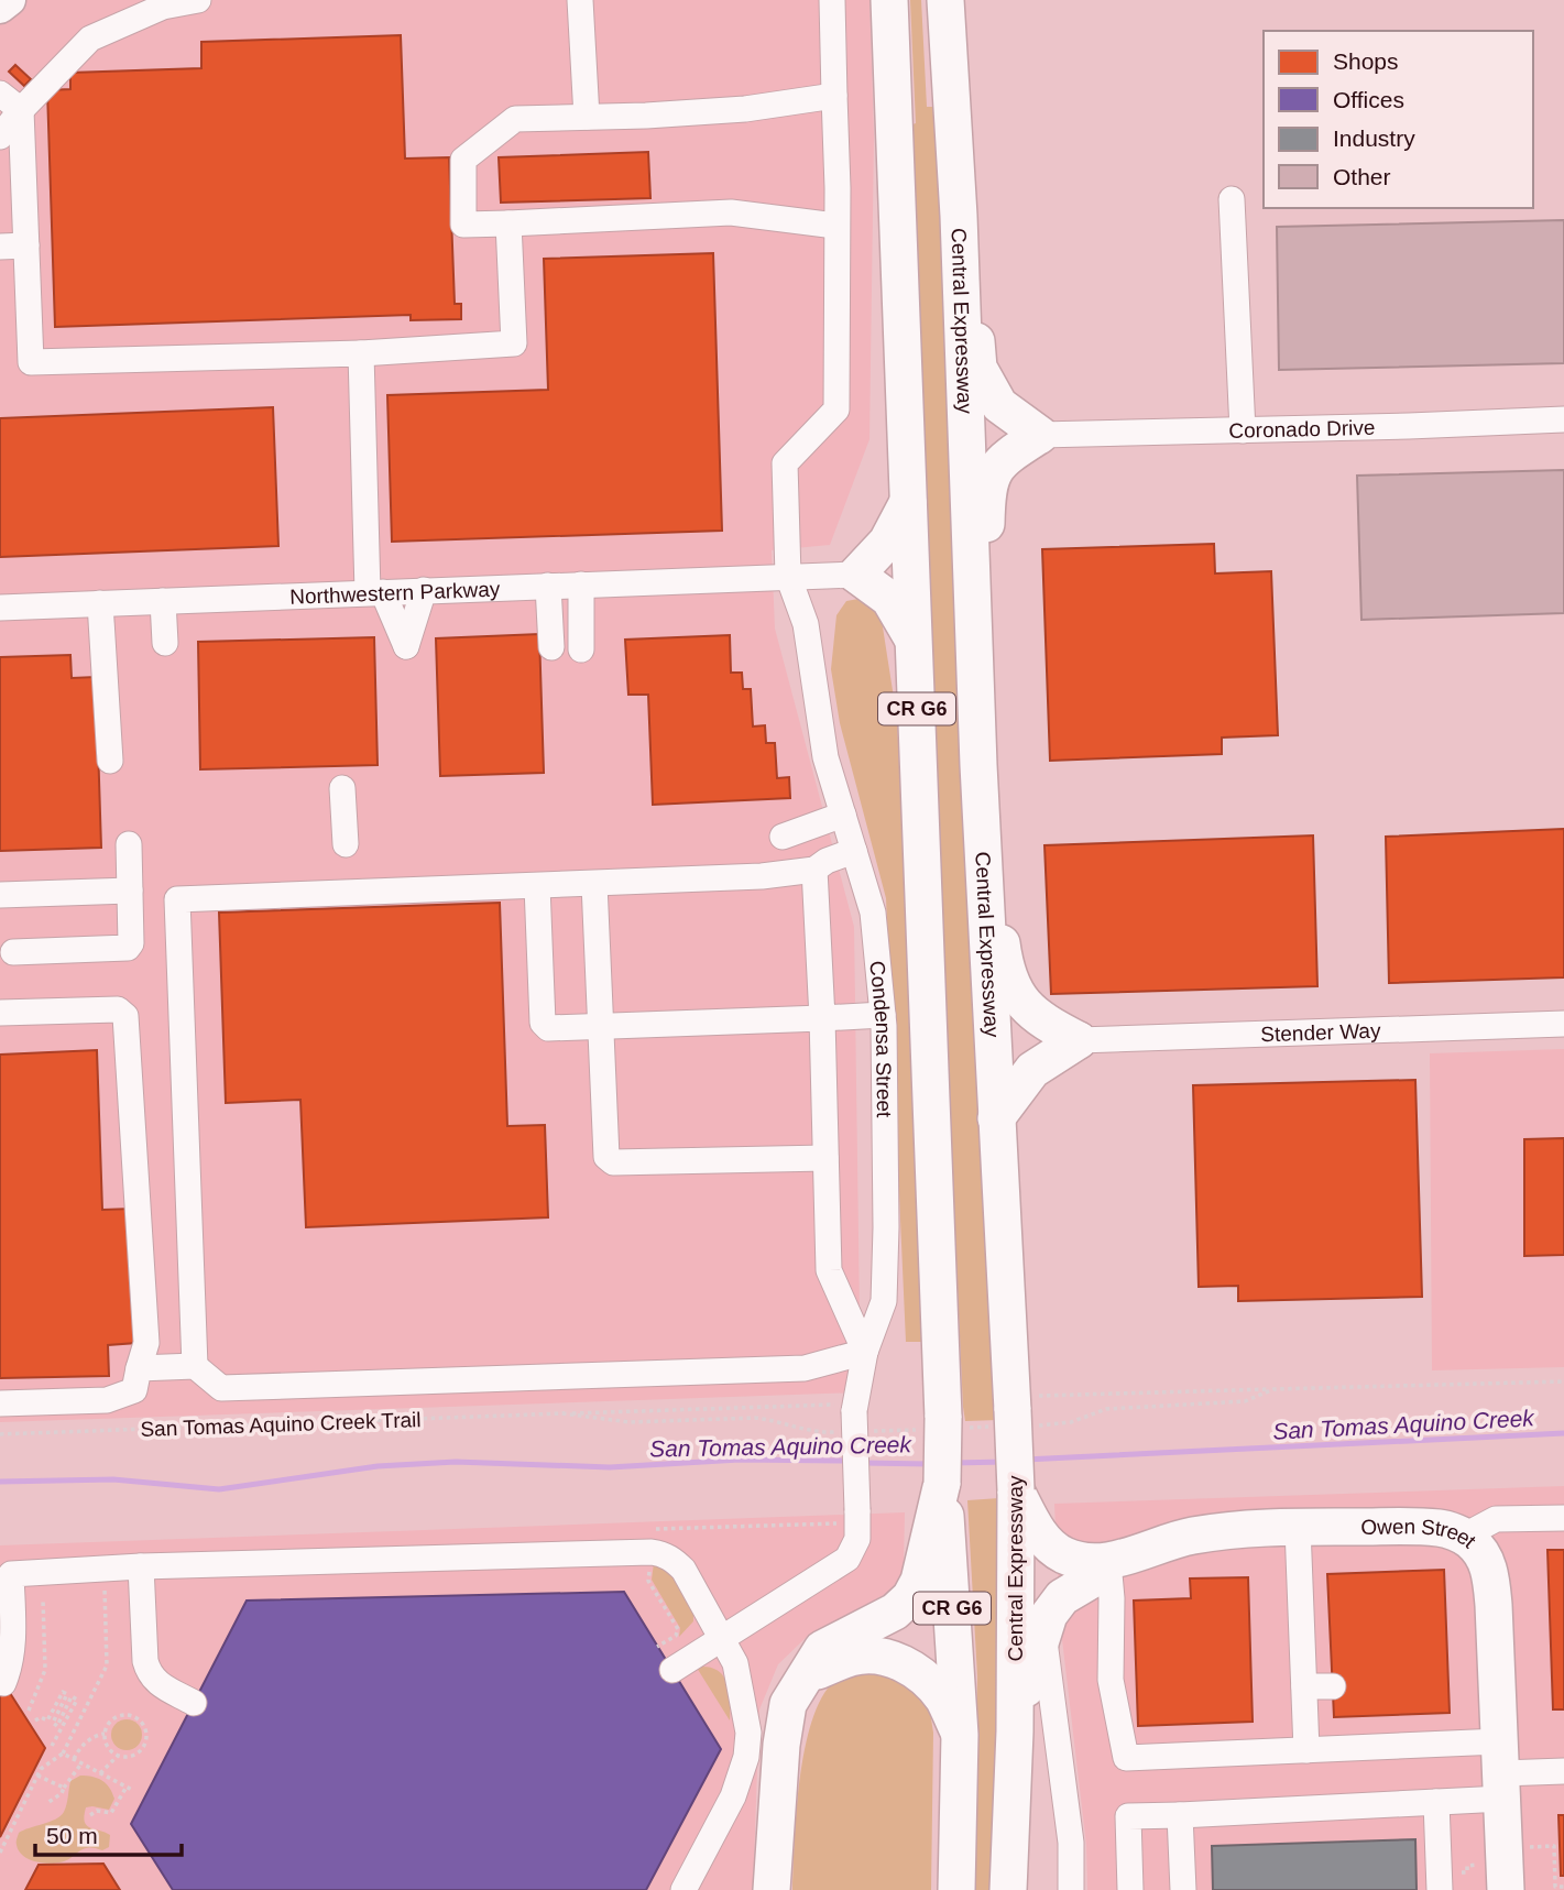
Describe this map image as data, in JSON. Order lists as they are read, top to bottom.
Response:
{
  "streets": {
    "highway": ["Central Expressway", "CR G6", "Owen Street"],
    "street": [
      "Coronado Drive",
      "Northwestern Parkway",
      "Stender Way",
      "Condensa Street"
    ],
    "path": ["San Tomas Aquino Creek Trail"]
  },
  "crossings": [
    ["Central Expressway", "San Tomas Aquino Creek Trail"],
    ["Northwestern Parkway", "Condensa Street"],
    ["CR G6", "San Tomas Aquino Creek Trail"],
    ["Condensa Street", "San Tomas Aquino Creek Trail"]
  ],
  "water": ["San Tomas Aquino Creek"],
  "legend": [
    "Shops",
    "Offices",
    "Industry",
    "Other"
  ],
  "scale_bar": "50 m"
}
